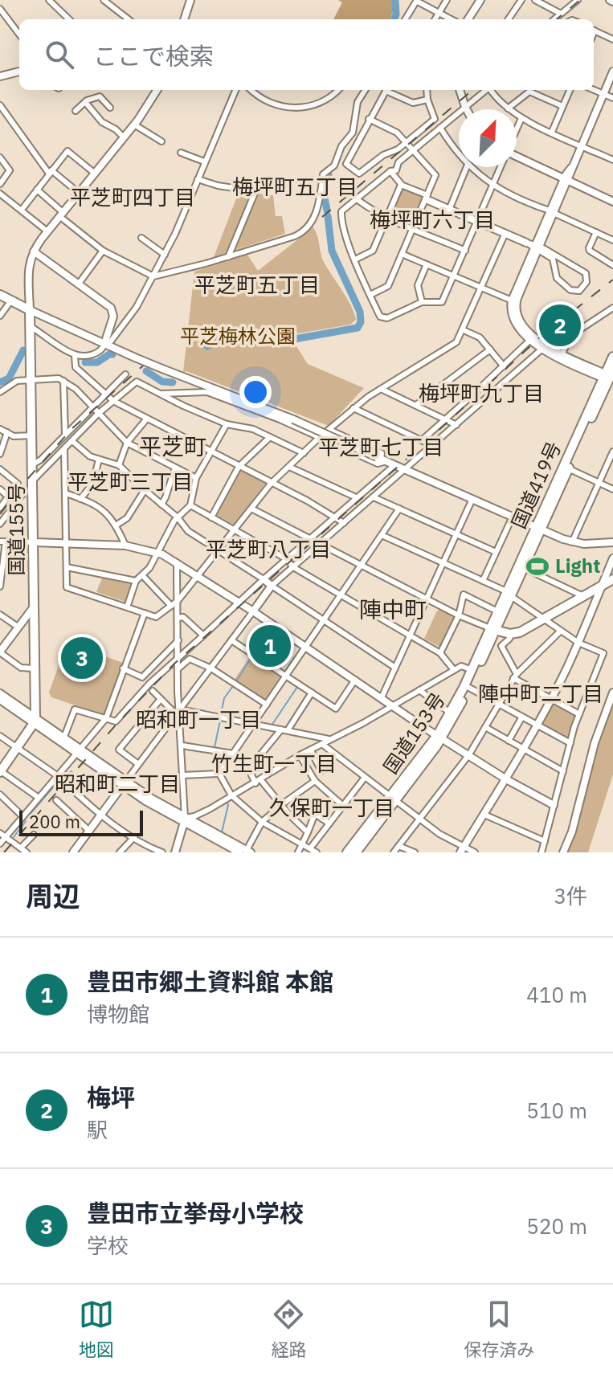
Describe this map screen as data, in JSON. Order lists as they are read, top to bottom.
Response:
{
  "streets": {
    "highway": ["国道419号", "国道155号", "国道153号"]
  },
  "crossings": [
    ["国道419号", "国道153号"]
  ],
  "districts": [
    "梅坪町五丁目",
    "平芝町四丁目",
    "梅坪町六丁目",
    "平芝町五丁目",
    "梅坪町九丁目",
    "平芝町",
    "平芝町七丁目",
    "平芝町三丁目",
    "平芝町八丁目",
    "陣中町",
    "陣中町二丁目",
    "昭和町一丁目",
    "竹生町一丁目",
    "昭和町二丁目",
    "久保町一丁目"
  ],
  "parks": ["平芝梅林公園"],
  "places": {
    "sports": ["Light"]
  },
  "scale_bar": "200 m",
  "north": "top right",
  "page": {
    "search": "ここで検索",
    "pins": ["2", "1", "3"],
    "scale": "200 m",
    "heading": ["周辺", "3件"],
    "list": [
      {
        "mark": "1",
        "name": "豊田市郷土資料館 本館",
        "note": "博物館",
        "value": "410 m"
      },
      {
        "mark": "2",
        "name": "梅坪",
        "note": "駅",
        "value": "510 m"
      },
      {
        "mark": "3",
        "name": "豊田市立挙母小学校",
        "note": "学校",
        "value": "520 m"
      }
    ],
    "nav": ["地図", "経路", "保存済み"]
  }
}
